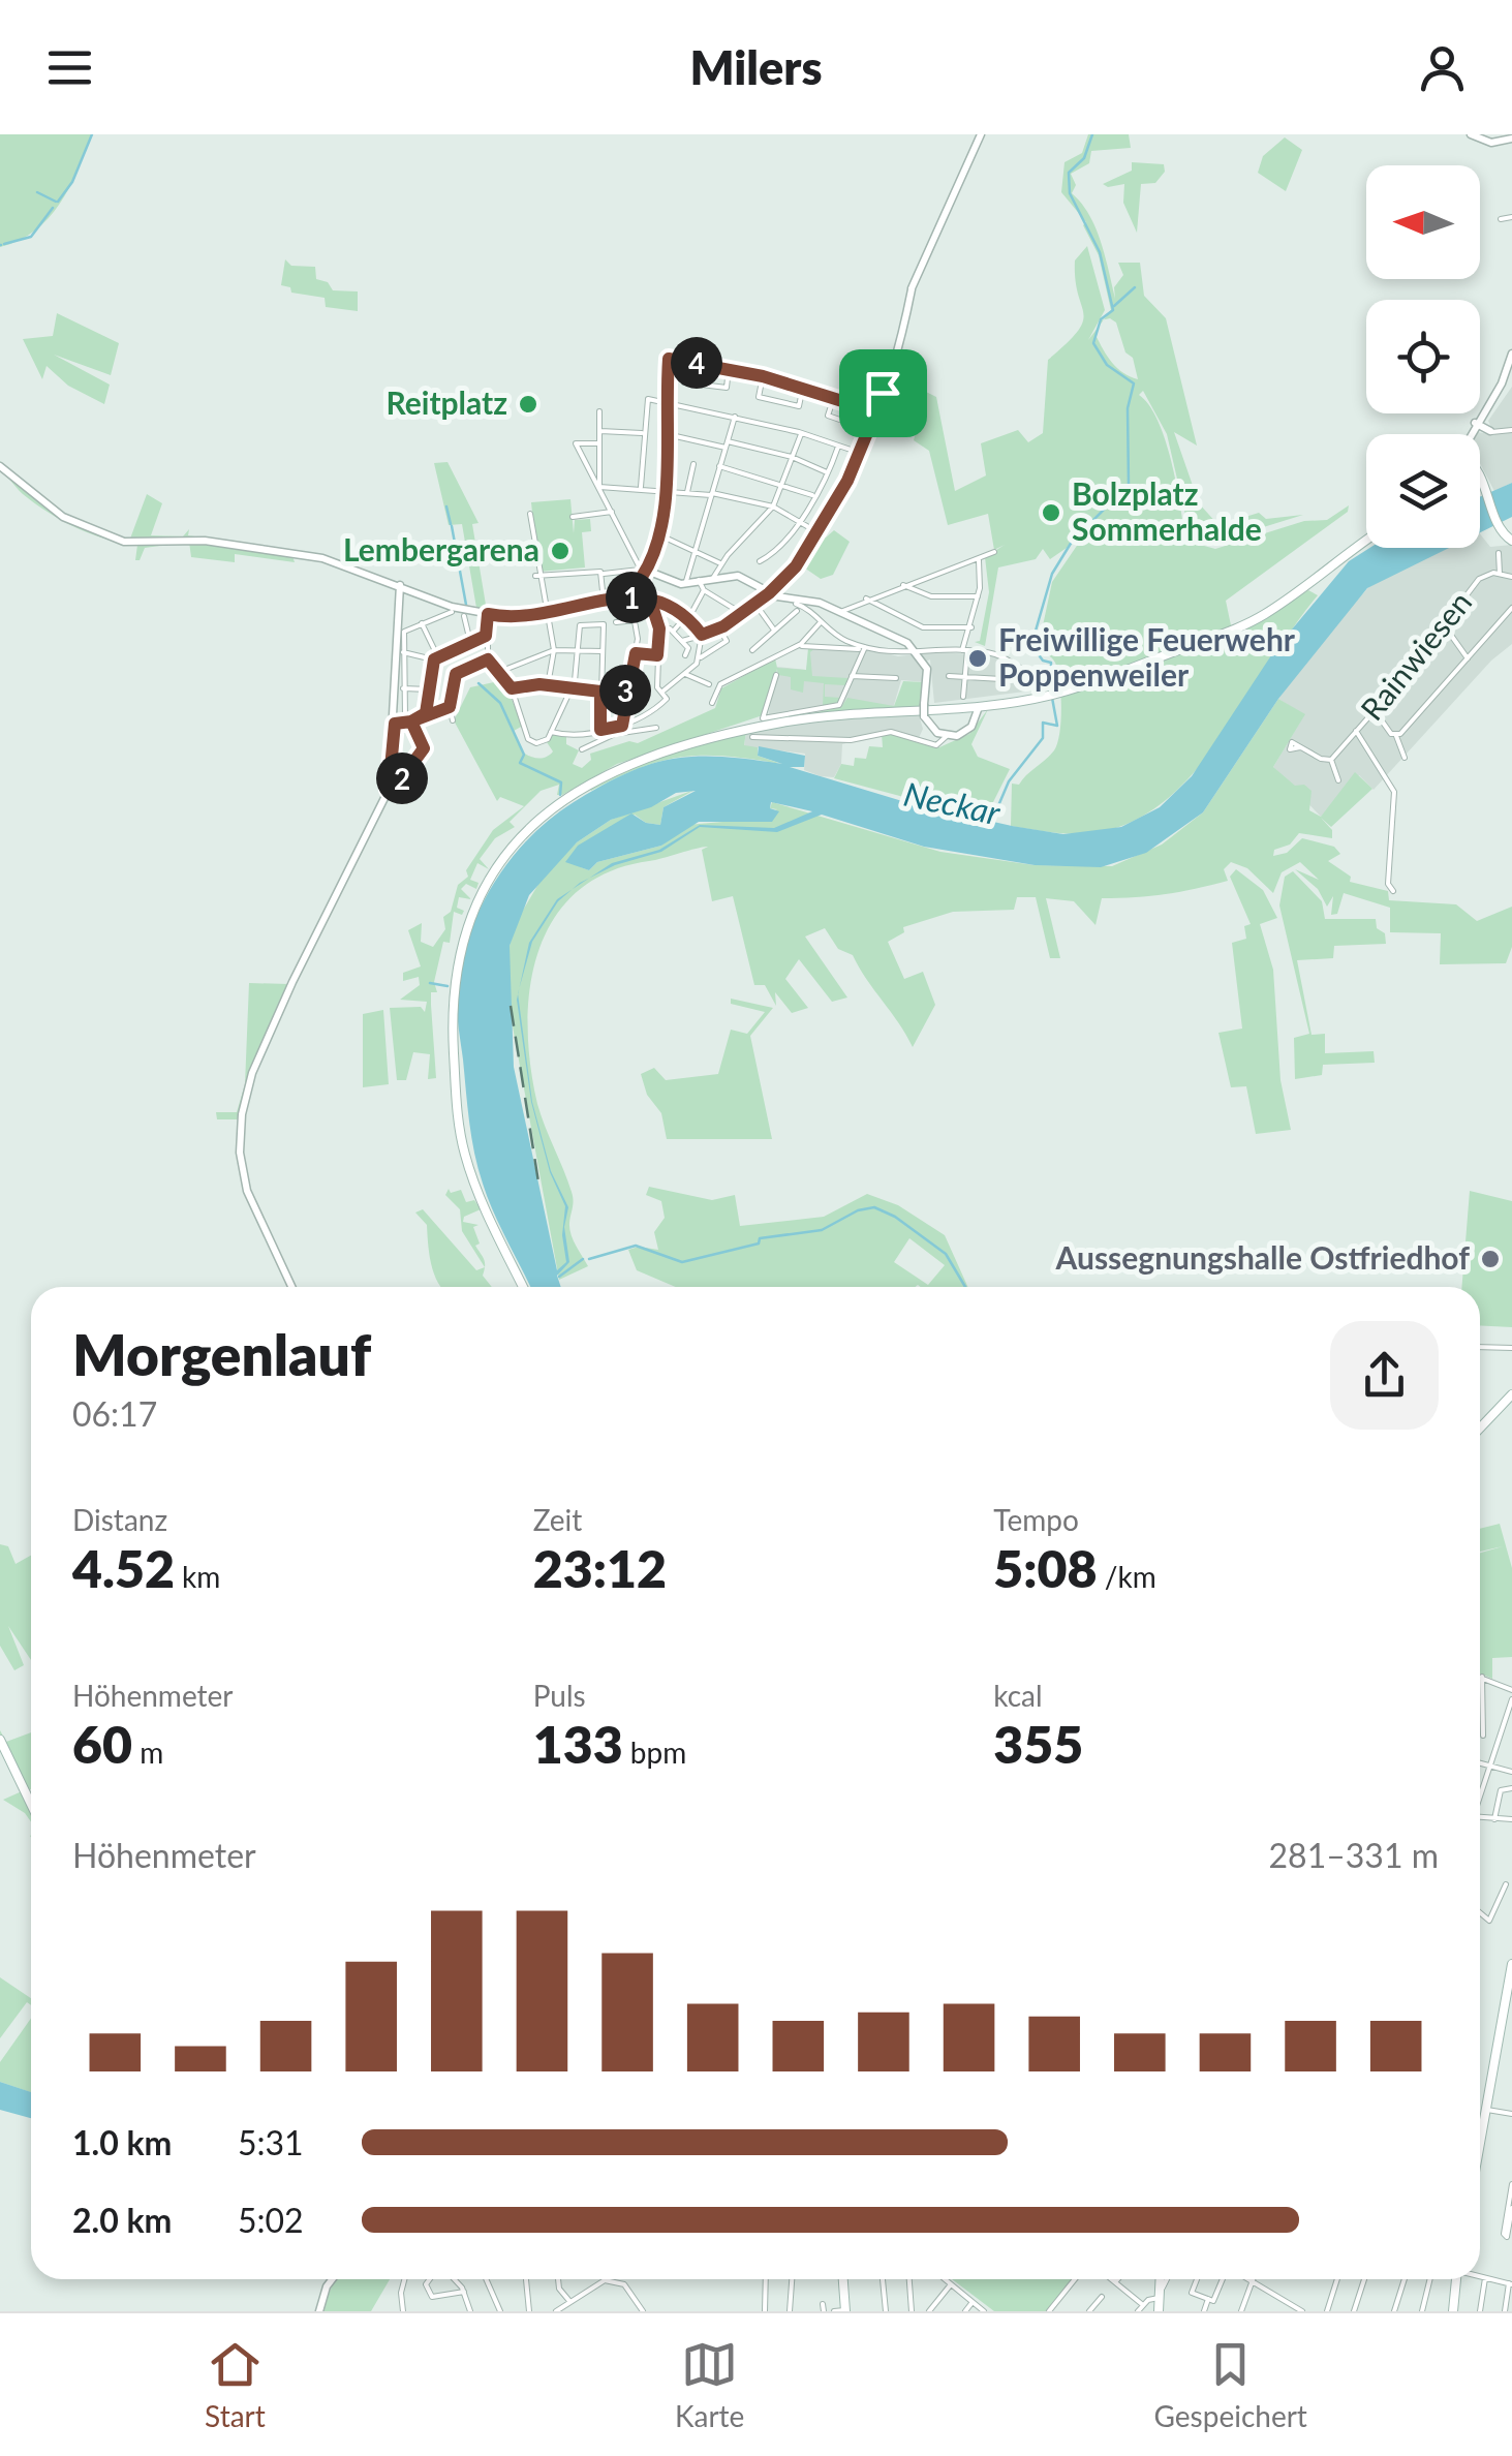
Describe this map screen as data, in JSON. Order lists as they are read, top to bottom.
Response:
{
  "streets": {
    "street": ["Rainwiesen"]
  },
  "water": ["Neckar"],
  "places": [
    "Reitplatz",
    "Bolzplatz Sommerhalde",
    "Lembergarena",
    "Freiwillige Feuerwehr Poppenweiler",
    "Aussegnungshalle Ostfriedhof"
  ],
  "north": "left",
  "page": {
    "header": "Milers",
    "pins": [
      "4",
      "1",
      "3",
      "2"
    ],
    "heading": ["Morgenlauf", "06:17"],
    "stats": [
      ["Distanz", "4.52 km"],
      ["Zeit", "23:12"],
      ["Tempo", "5:08 /km"],
      ["Höhenmeter", "60 m"],
      ["Puls", "133 bpm"],
      ["kcal", "355"]
    ],
    "chart": ["Höhenmeter", "281–331 m"],
    "list": [
      {
        "name": "1.0 km",
        "note": "5:31"
      },
      {
        "name": "2.0 km",
        "note": "5:02"
      }
    ],
    "tabs": ["Start", "Karte", "Gespeichert"]
  }
}
